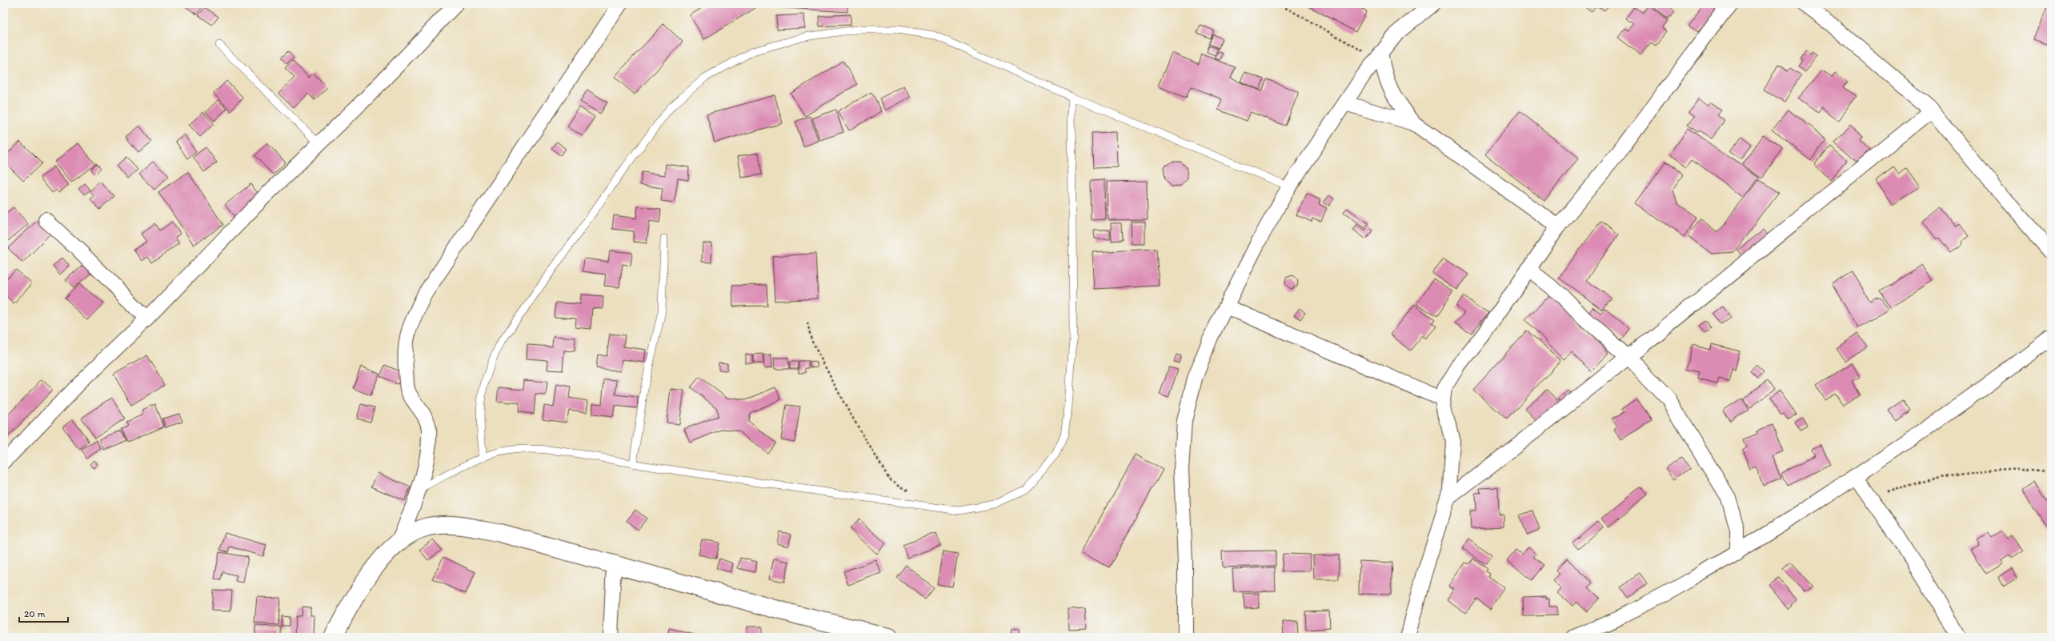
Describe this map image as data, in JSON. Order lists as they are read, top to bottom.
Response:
{
  "scale_bar": "20 m"
}
